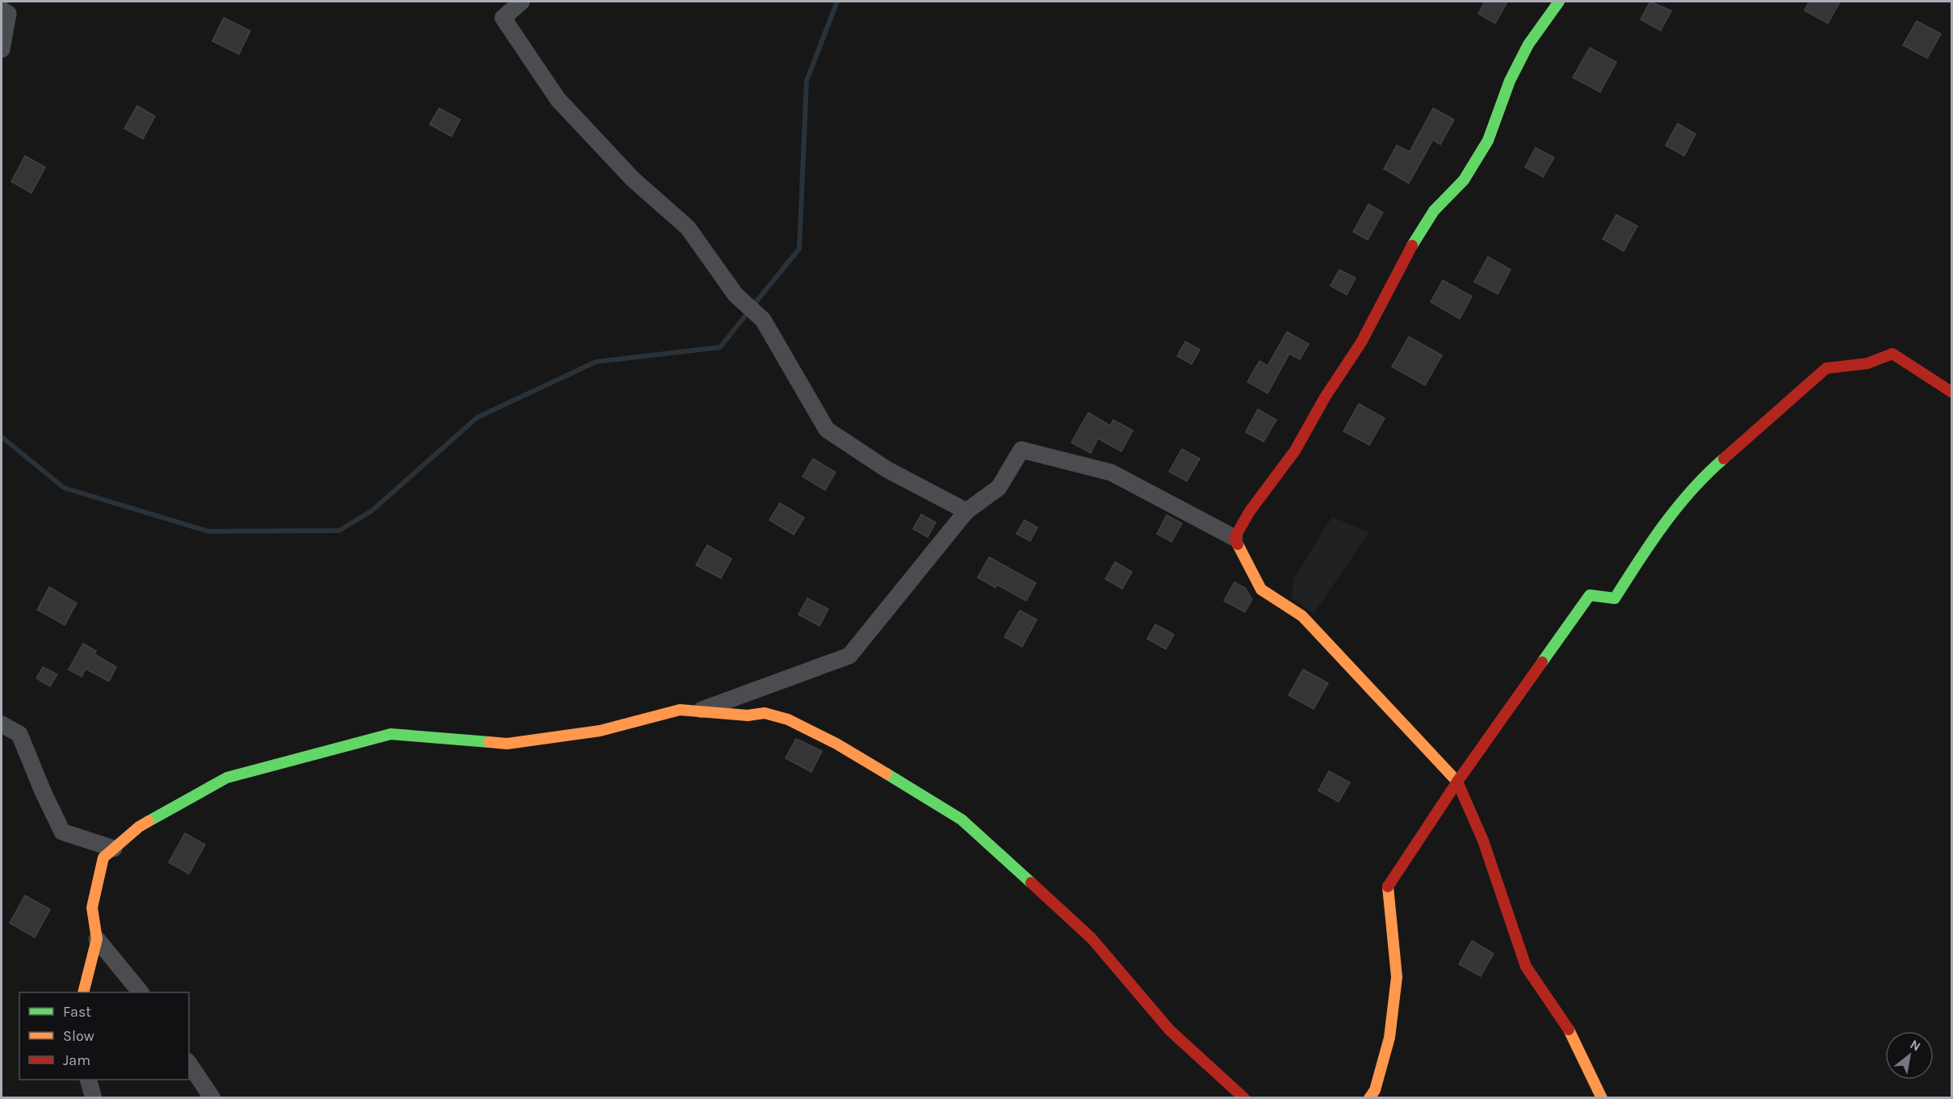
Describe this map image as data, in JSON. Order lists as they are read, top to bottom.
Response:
{
  "legend": ["Fast", "Slow", "Jam"],
  "north": "top right"
}
